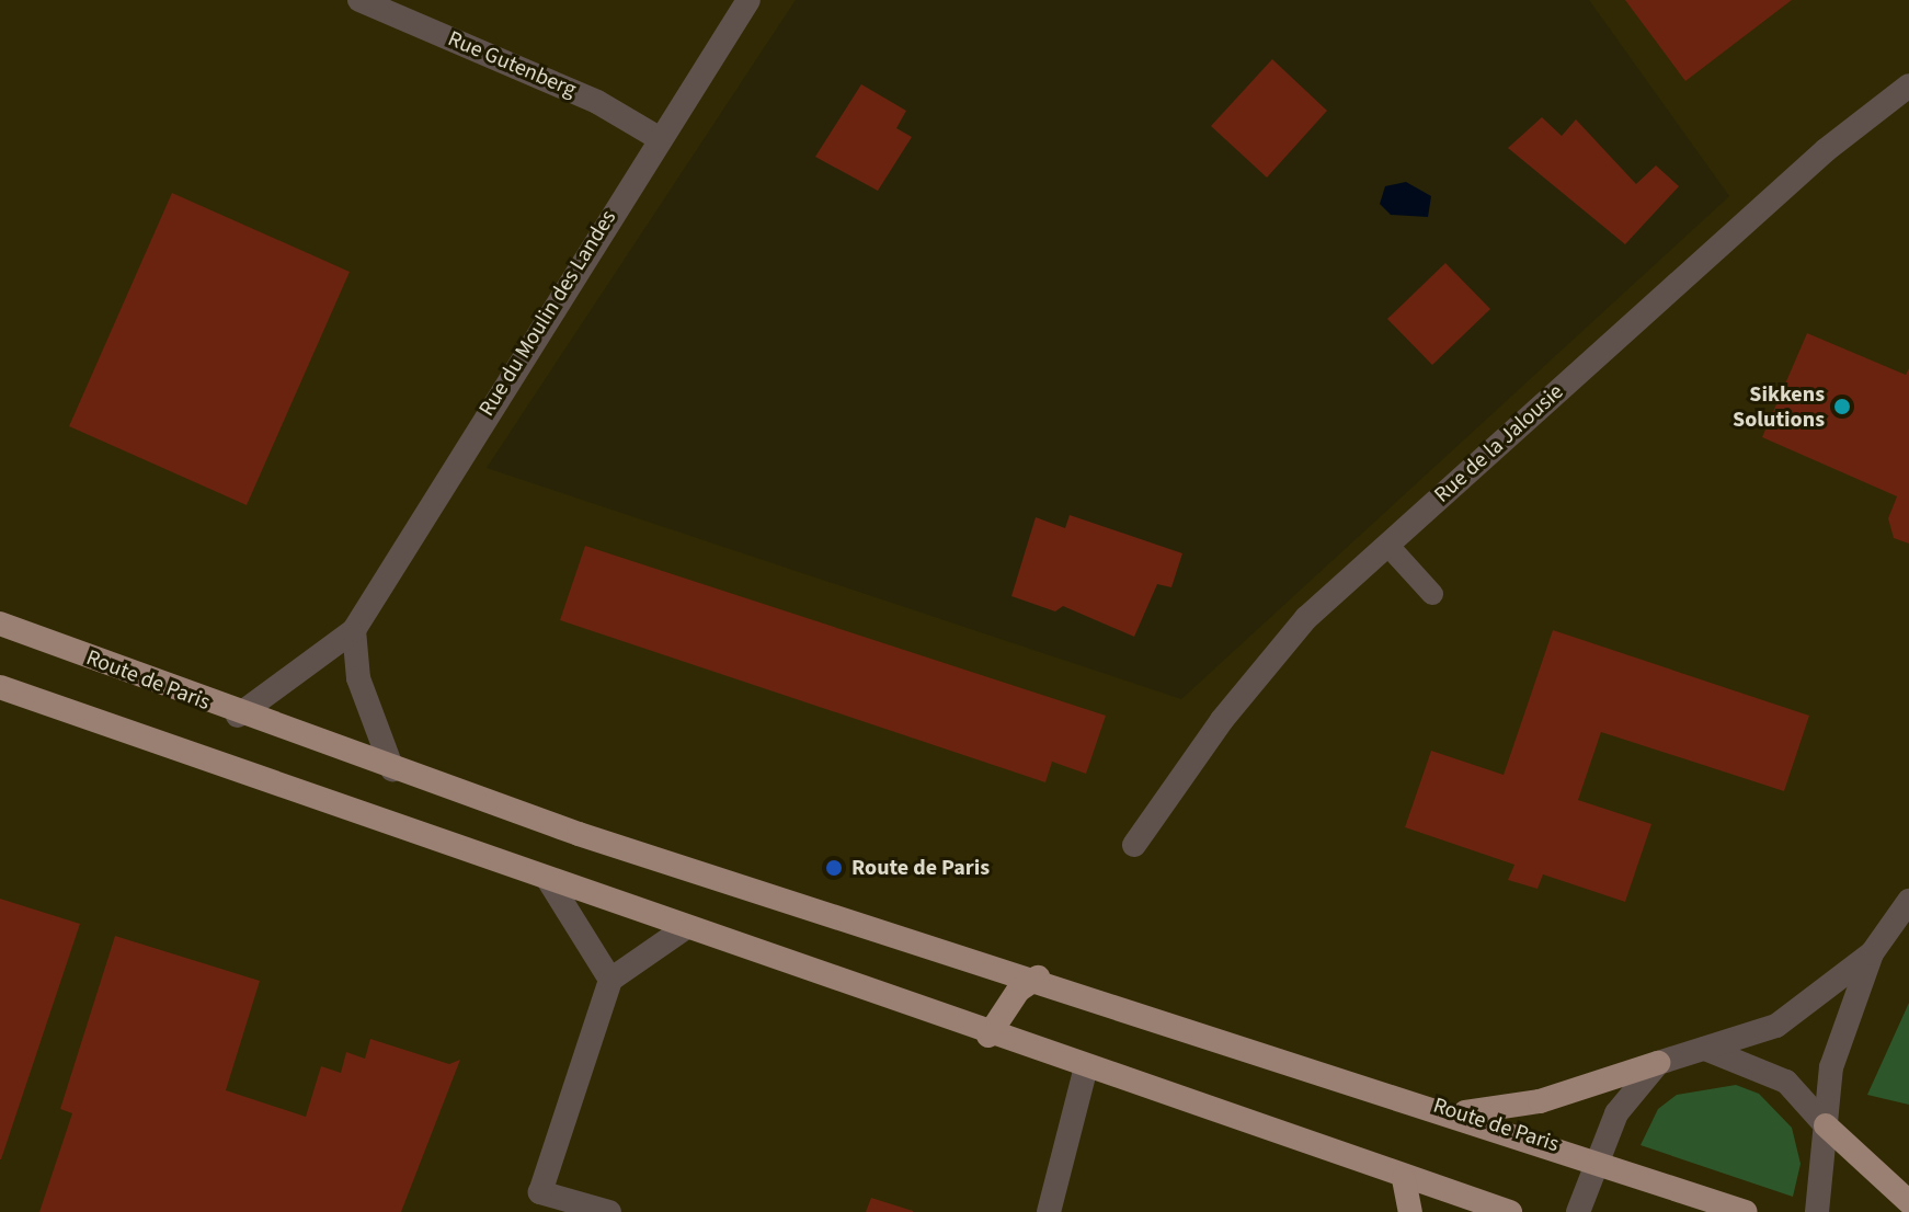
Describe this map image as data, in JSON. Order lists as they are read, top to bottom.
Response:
{
  "streets": {
    "main road": ["Route de Paris"],
    "street": ["Rue Gutenberg", "Rue du Moulin des Landes", "Rue de la Jalousie"]
  },
  "crossings": [
    ["Rue Gutenberg", "Rue du Moulin des Landes"],
    ["Rue du Moulin des Landes", "Route de Paris"]
  ],
  "places": ["Sikkens Solutions", "Route de Paris"]
}
